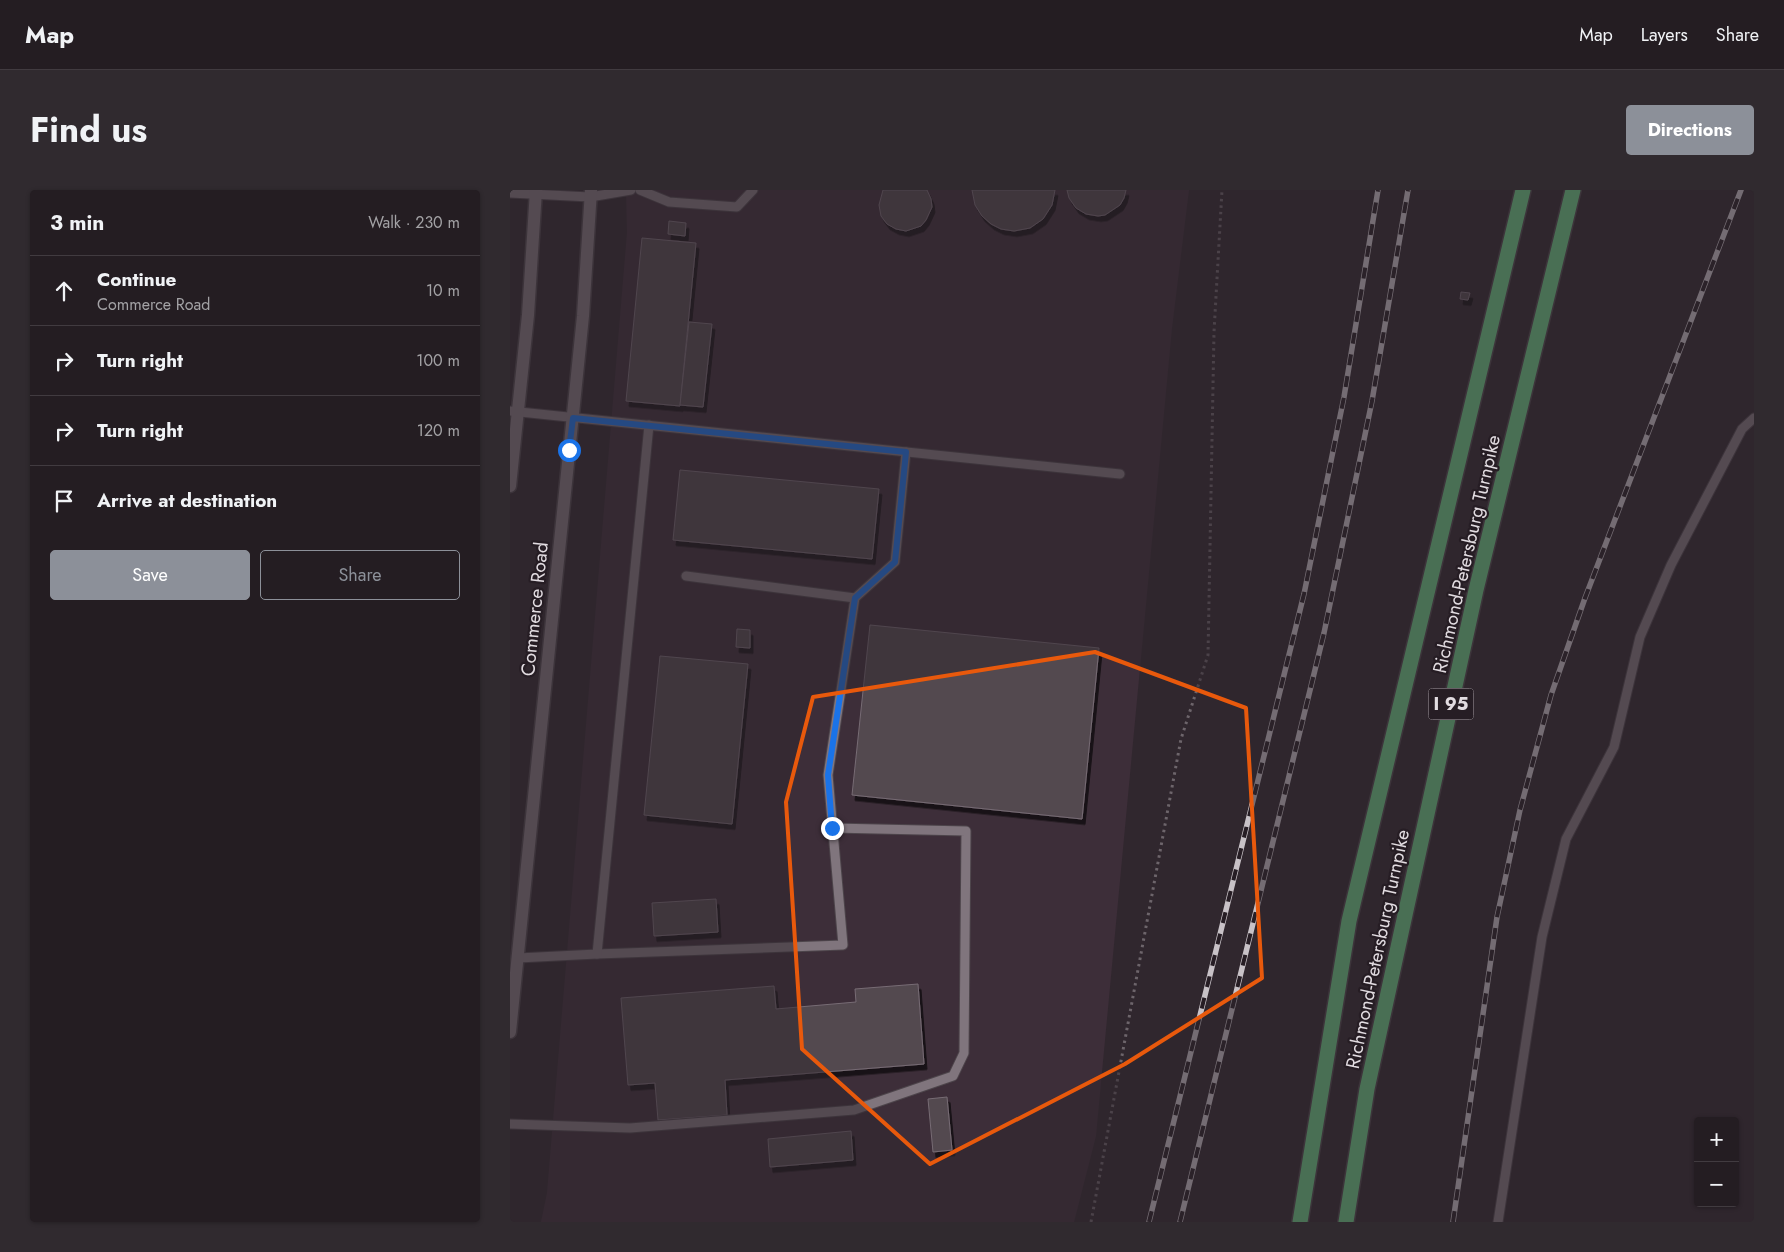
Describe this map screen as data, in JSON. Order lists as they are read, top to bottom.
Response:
{
  "streets": {
    "highway": ["Richmond-Petersburg Turnpike", "I 95"],
    "main road": ["Commerce Road"]
  },
  "page": {
    "header": "Map",
    "nav": ["Map", "Layers", "Share"],
    "title": "Find us",
    "buttons": [
      "Directions",
      ["Save", "Share"]
    ],
    "heading": ["3 min", "Walk · 230 m"],
    "list": [
      ["Continue", "Commerce Road", "10 m"],
      ["Turn right", "100 m"],
      ["Turn right", "120 m"],
      "Arrive at destination"
    ],
    "map_buttons": ["+", "−"]
  }
}
